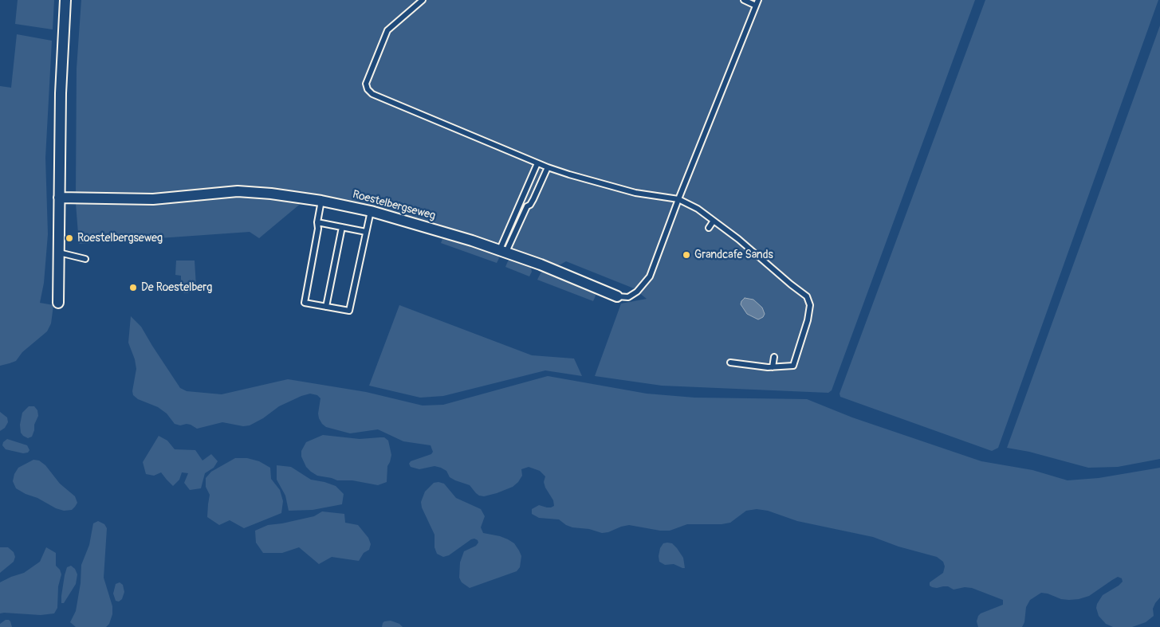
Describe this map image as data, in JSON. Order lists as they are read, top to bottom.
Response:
{
  "streets": {
    "street": ["Roestelbergseweg"]
  },
  "places": ["Roestelbergseweg", "Grandcafe Sands", "De Roestelberg"]
}
